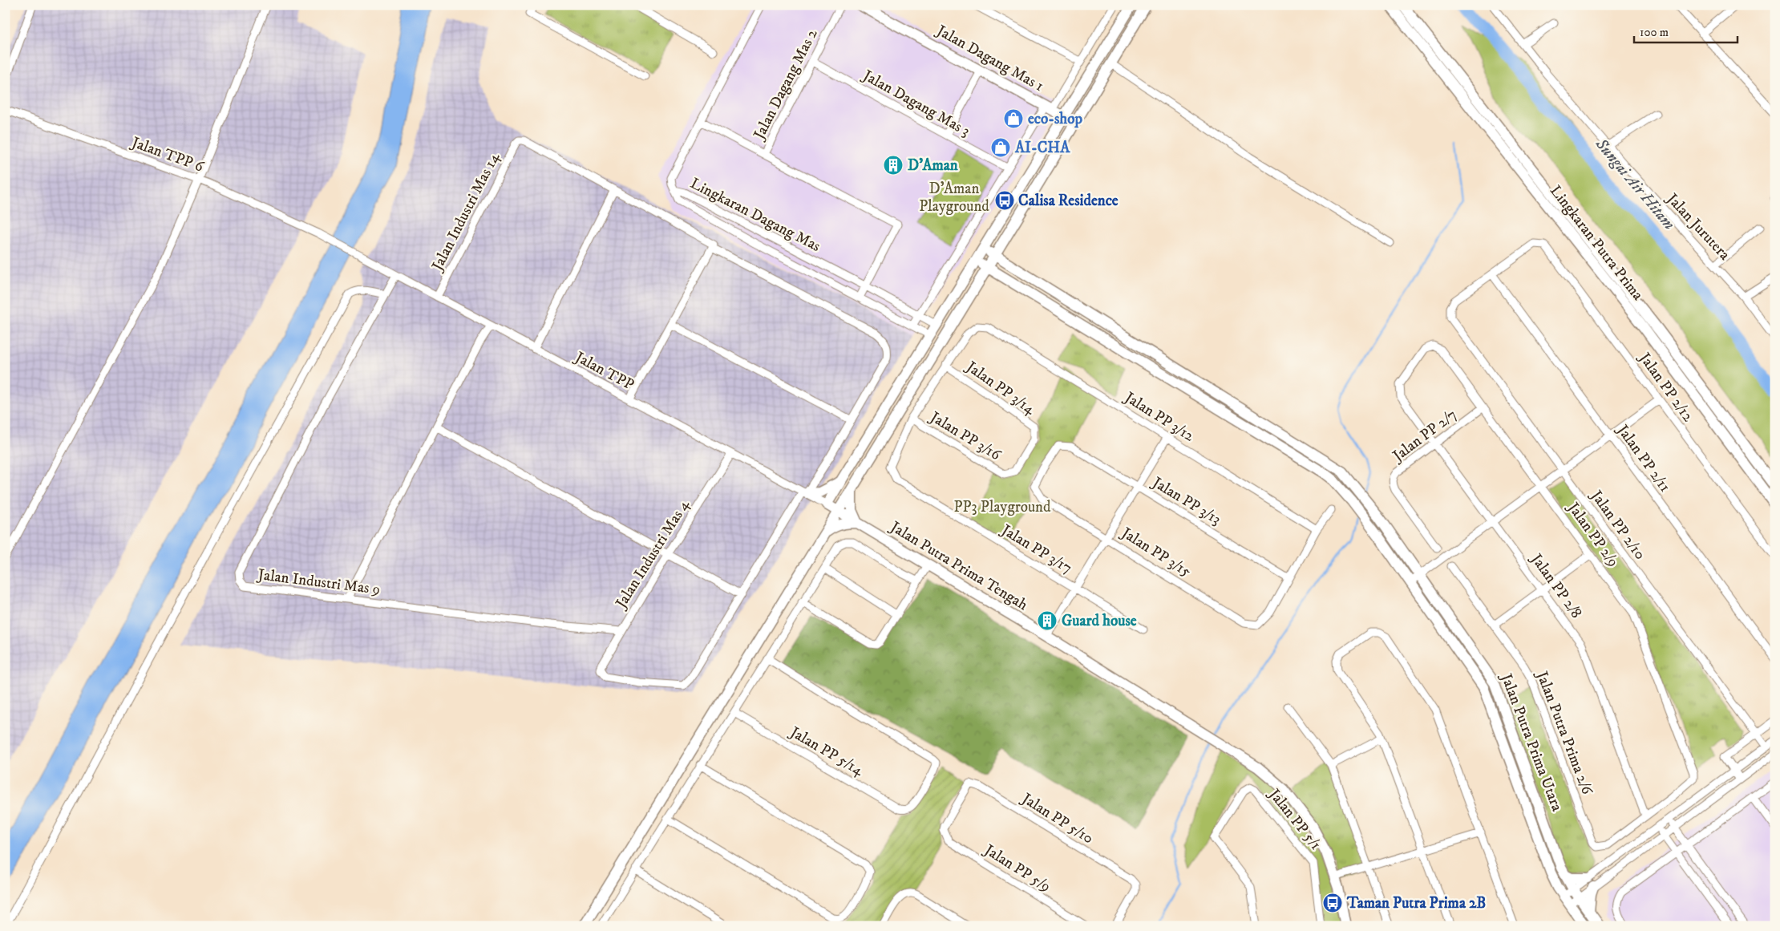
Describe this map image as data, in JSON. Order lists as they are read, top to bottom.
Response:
{
  "streets": {
    "main road": [
      "Jalan Dagang Mas 1",
      "Lingkaran Putra Prima",
      "Jalan Putra Prima Tengah",
      "Jalan Putra Prima Utara"
    ],
    "street": [
      "Jalan Dagang Mas 2",
      "Jalan Dagang Mas 3",
      "Jalan TPP 6",
      "Jalan Industri Mas 14",
      "Lingkaran Dagang Mas",
      "Jalan Jurutera",
      "Jalan TPP",
      "Jalan PP 2/12",
      "Jalan PP 3/14",
      "Jalan PP 3/12",
      "Jalan PP 2/7",
      "Jalan PP 3/16",
      "Jalan PP 2/11",
      "Jalan PP 3/13",
      "Jalan PP 2/10",
      "Jalan PP 2/9",
      "Jalan PP 3/17",
      "Jalan PP 3/15",
      "Jalan Industri Mas 4",
      "Jalan Industri Mas 9",
      "Jalan PP 2/8",
      "Jalan Putra Prima 2/6",
      "Jalan PP 5/14",
      "Jalan PP 5/10",
      "Jalan PP 5/1",
      "Jalan PP 5/9"
    ]
  },
  "crossings": [
    ["Jalan Dagang Mas 2", "Jalan Dagang Mas 3"],
    ["Jalan TPP 6", "Jalan TPP"],
    ["Jalan Industri Mas 14", "Jalan TPP"],
    ["Jalan TPP", "Jalan Industri Mas 4"],
    ["Jalan TPP", "Jalan Putra Prima Tengah"],
    ["Jalan TPP", "Jalan Industri Mas 9"],
    ["Jalan PP 2/12", "Jalan PP 2/11"],
    ["Jalan PP 2/12", "Jalan PP 2/10"],
    ["Jalan PP 3/14", "Jalan PP 3/12"],
    ["Jalan PP 3/14", "Jalan PP 3/16"],
    ["Jalan PP 2/7", "Jalan PP 2/9"],
    ["Jalan PP 2/7", "Jalan PP 2/8"],
    ["Jalan PP 3/16", "Jalan PP 3/17"],
    ["Jalan PP 2/11", "Jalan PP 2/10"],
    ["Jalan PP 3/13", "Jalan PP 3/15"],
    ["Jalan PP 2/9", "Jalan PP 2/8"],
    ["Jalan PP 2/9", "Jalan Putra Prima 2/6"],
    ["Jalan Industri Mas 4", "Jalan Industri Mas 9"],
    ["Jalan PP 2/8", "Jalan Putra Prima 2/6"],
    ["Jalan PP 5/10", "Jalan PP 5/9"]
  ],
  "water": ["Sungai Air Hitam"],
  "parks": ["D'Aman Playground", "PP3 Playground"],
  "places": {
    "shop": ["eco-shop", "AI-CHA"],
    "building": ["D'Aman", "Guard house"],
    "bus stop": ["Calisa Residence", "Taman Putra Prima 2B"]
  },
  "scale_bar": "100 m"
}
